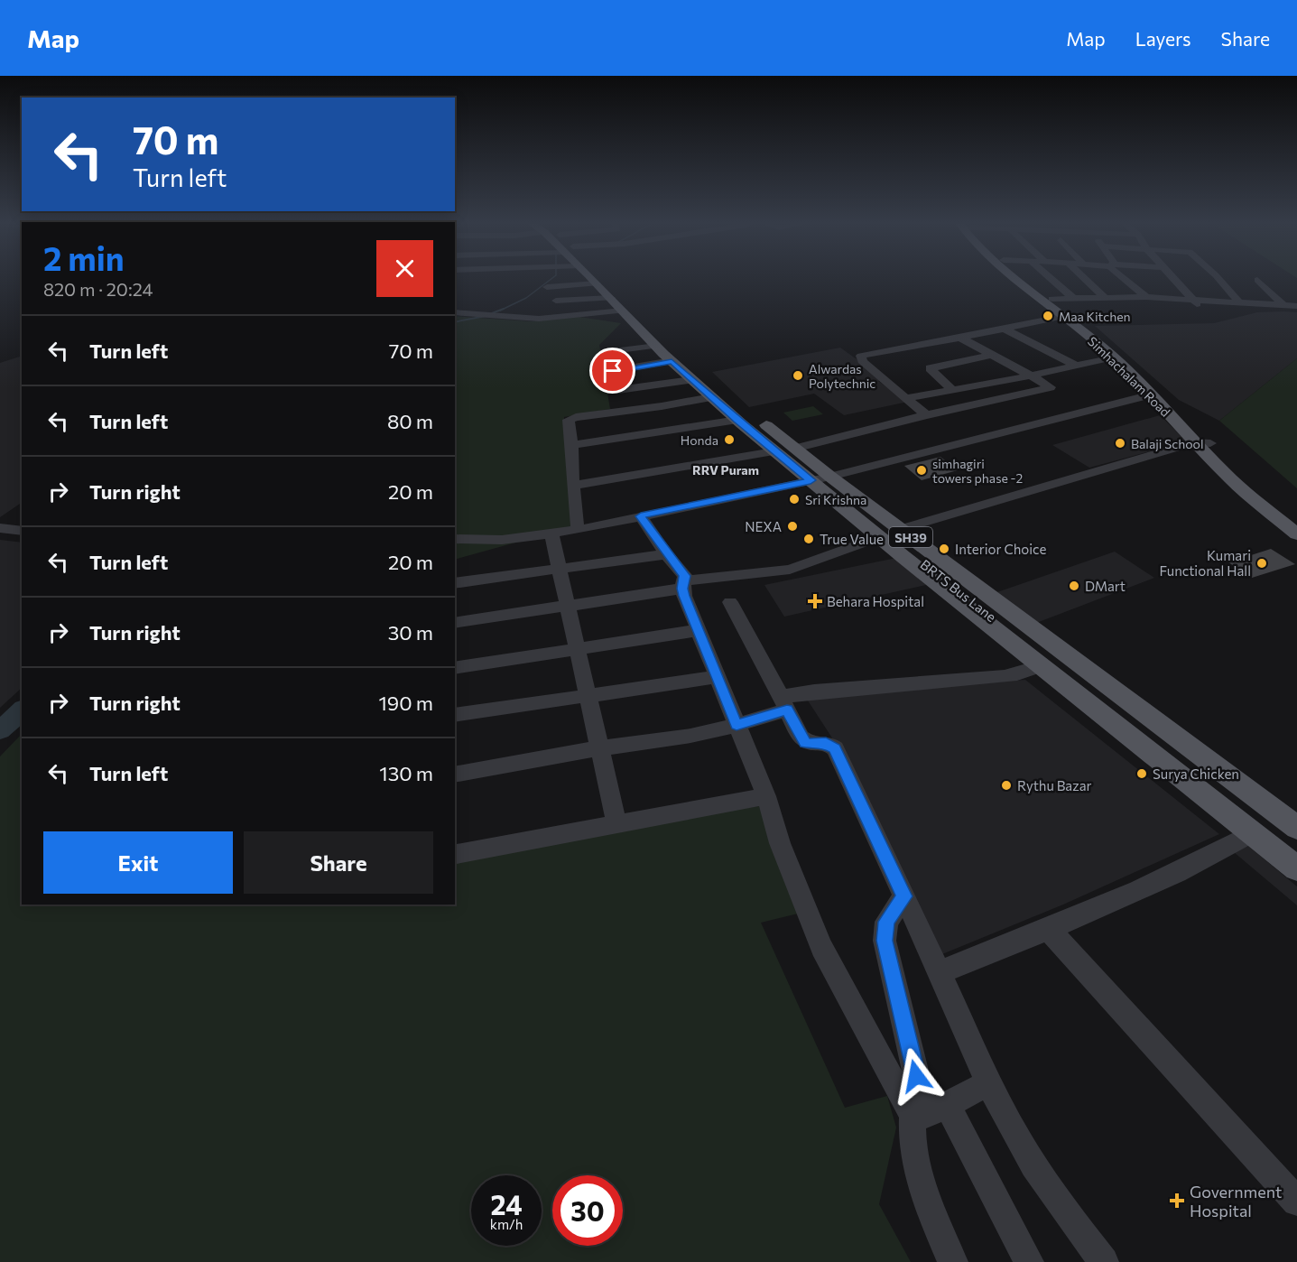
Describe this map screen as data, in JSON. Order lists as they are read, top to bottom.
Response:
{
  "streets": {
    "main road": ["Simhachalam Road", "SH39", "BRTS Bus Lane"]
  },
  "crossings": [
    ["SH39", "BRTS Bus Lane"]
  ],
  "districts": ["RRV Puram"],
  "places": {
    "other": [
      "Maa Kitchen",
      "Alwardas Polytechnic",
      "Honda",
      "Balaji School",
      "simhagiri towers phase -2",
      "Sri Krishna",
      "NEXA",
      "True Value",
      "Interior Choice",
      "Kumari Functional Hall",
      "DMart",
      "Surya Chicken",
      "Rythu Bazar"
    ],
    "health": ["Behara Hospital", "Government Hospital"]
  },
  "page": {
    "header": "Map",
    "nav": ["Map", "Layers", "Share"],
    "turn": ["70 m", "Turn left"],
    "heading": ["2 min", "820 m · 20:24"],
    "list": [
      {
        "name": "Turn left",
        "value": "70 m"
      },
      {
        "name": "Turn left",
        "value": "80 m"
      },
      {
        "name": "Turn right",
        "value": "20 m"
      },
      {
        "name": "Turn left",
        "value": "20 m"
      },
      {
        "name": "Turn right",
        "value": "30 m"
      },
      {
        "name": "Turn right",
        "value": "190 m"
      },
      {
        "name": "Turn left",
        "value": "130 m"
      }
    ],
    "buttons": ["Exit", "Share"],
    "speed": "24 km/h",
    "limit": "30"
  }
}
